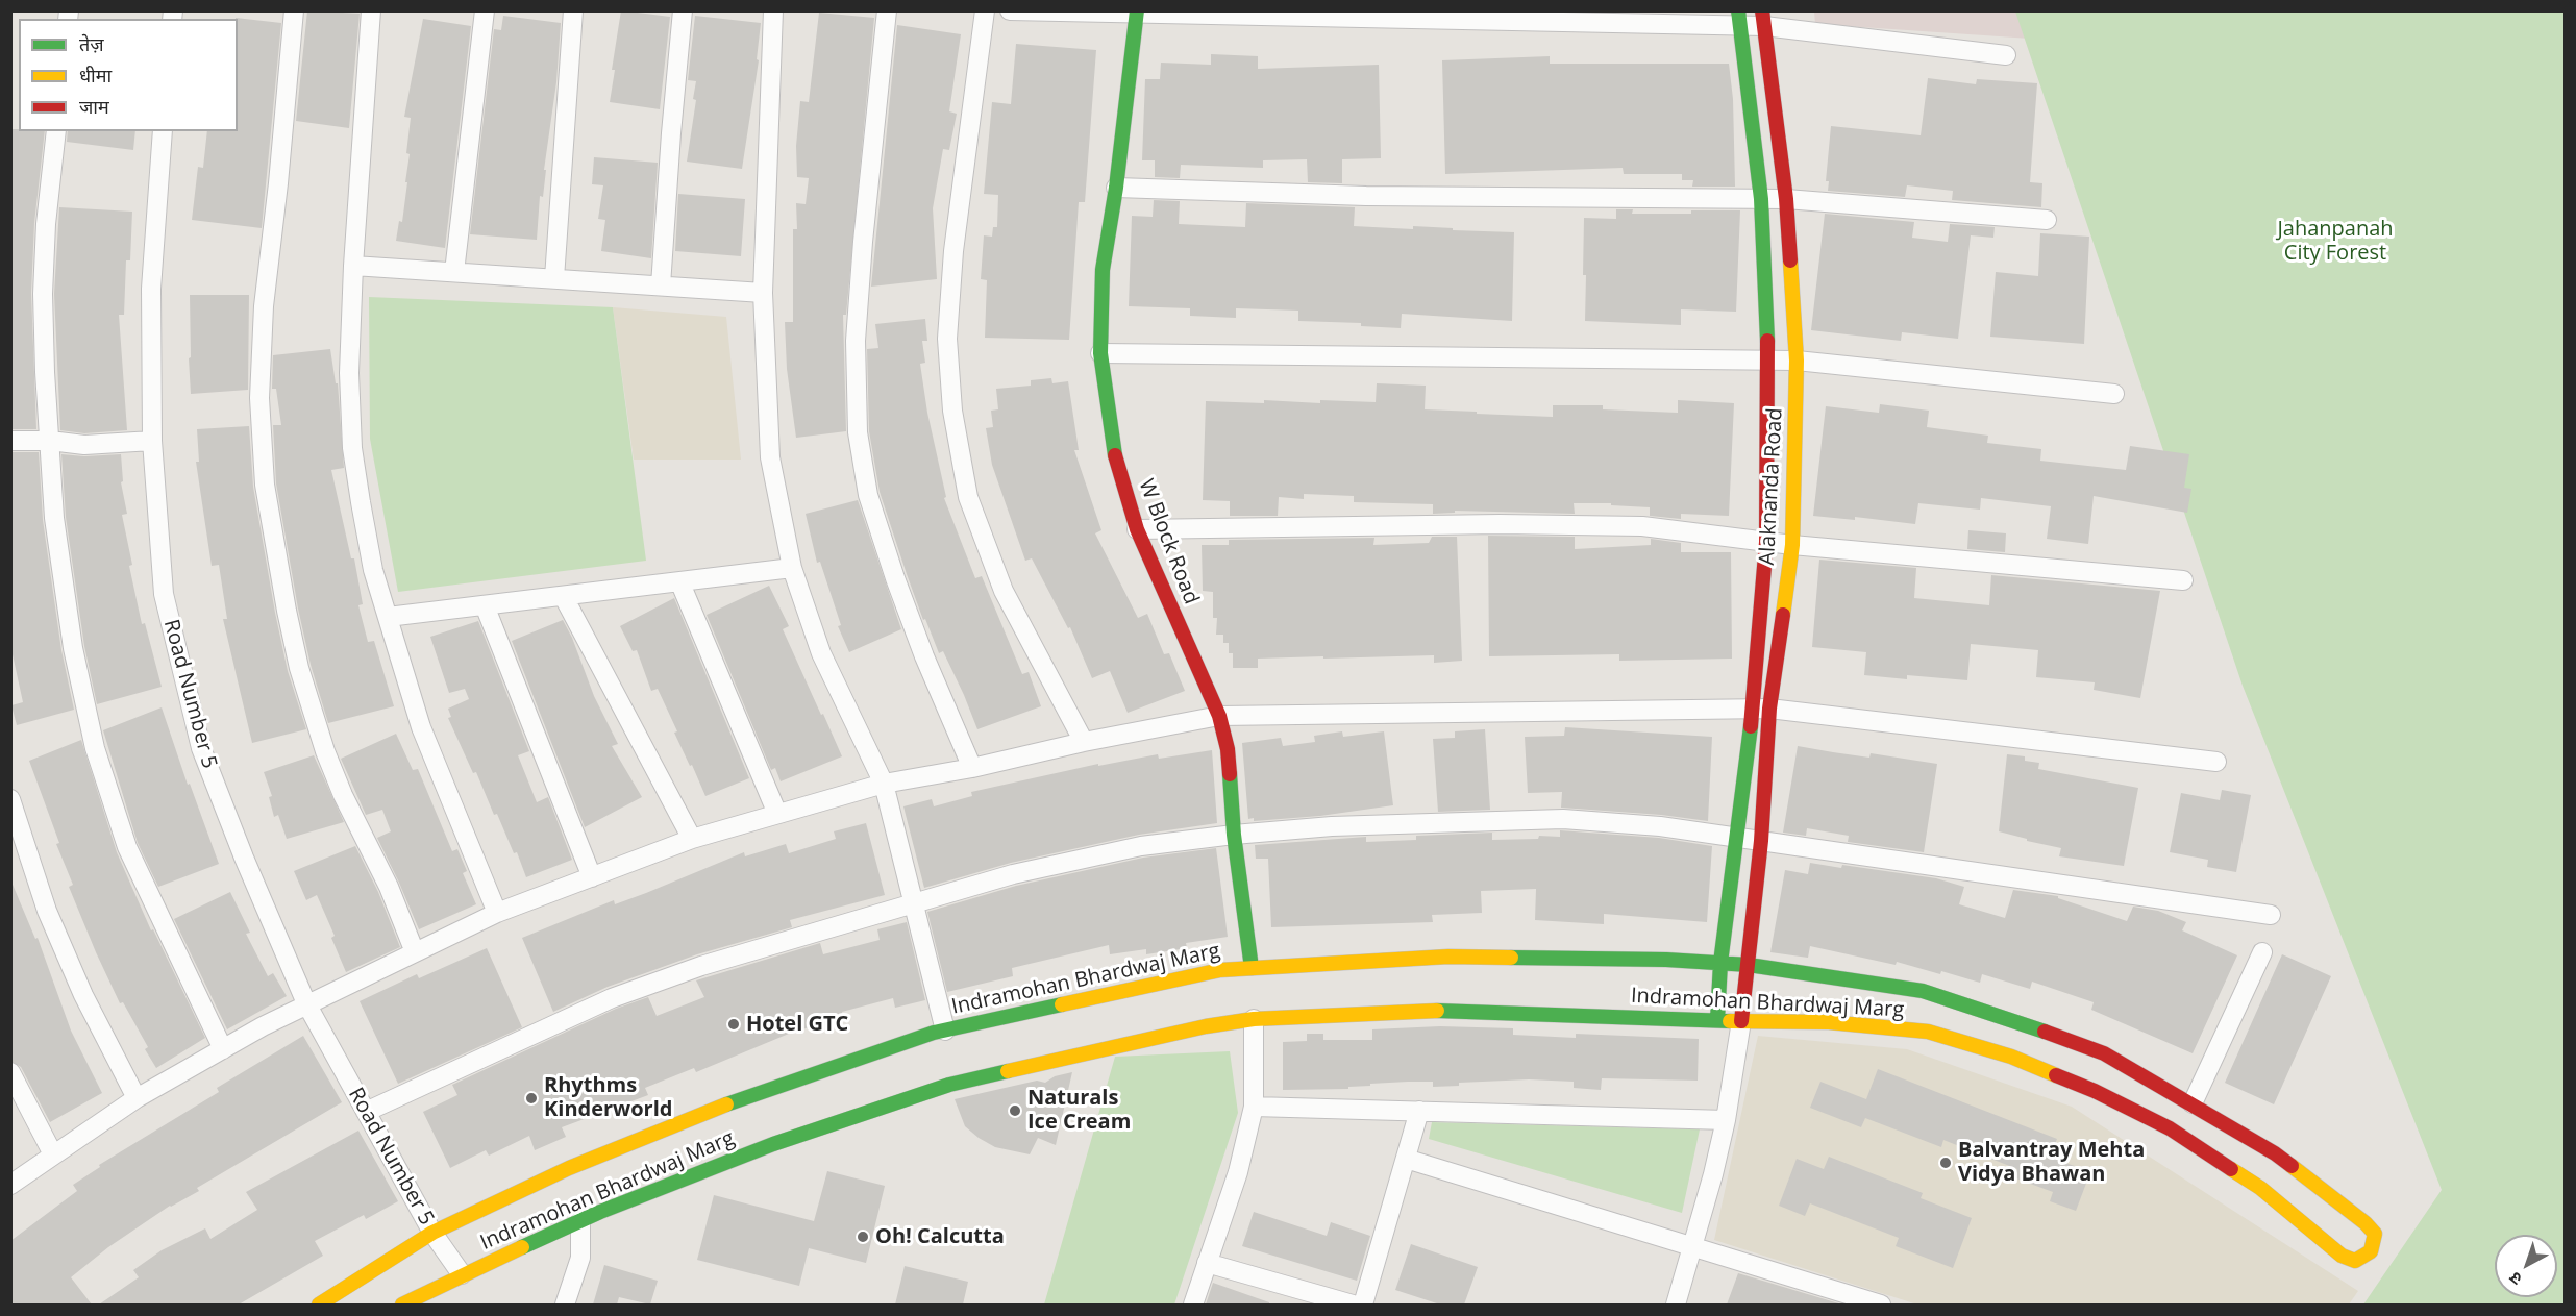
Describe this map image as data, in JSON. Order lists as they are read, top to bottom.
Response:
{
  "streets": {
    "street": [
      "Alaknanda Road",
      "W Block Road",
      "Road Number 5",
      "Indramohan Bhardwaj Marg"
    ]
  },
  "crossings": [
    ["Alaknanda Road", "Indramohan Bhardwaj Marg"],
    ["W Block Road", "Indramohan Bhardwaj Marg"],
    ["Road Number 5", "Indramohan Bhardwaj Marg"]
  ],
  "parks": ["Jahanpanah City Forest"],
  "places": [
    "Hotel GTC",
    "Rhythms Kinderworld",
    "Naturals Ice Cream",
    "Balvantray Mehta Vidya Bhawan",
    "Oh! Calcutta"
  ],
  "legend": ["तेज़", "धीमा", "जाम"],
  "north": "bottom left"
}
